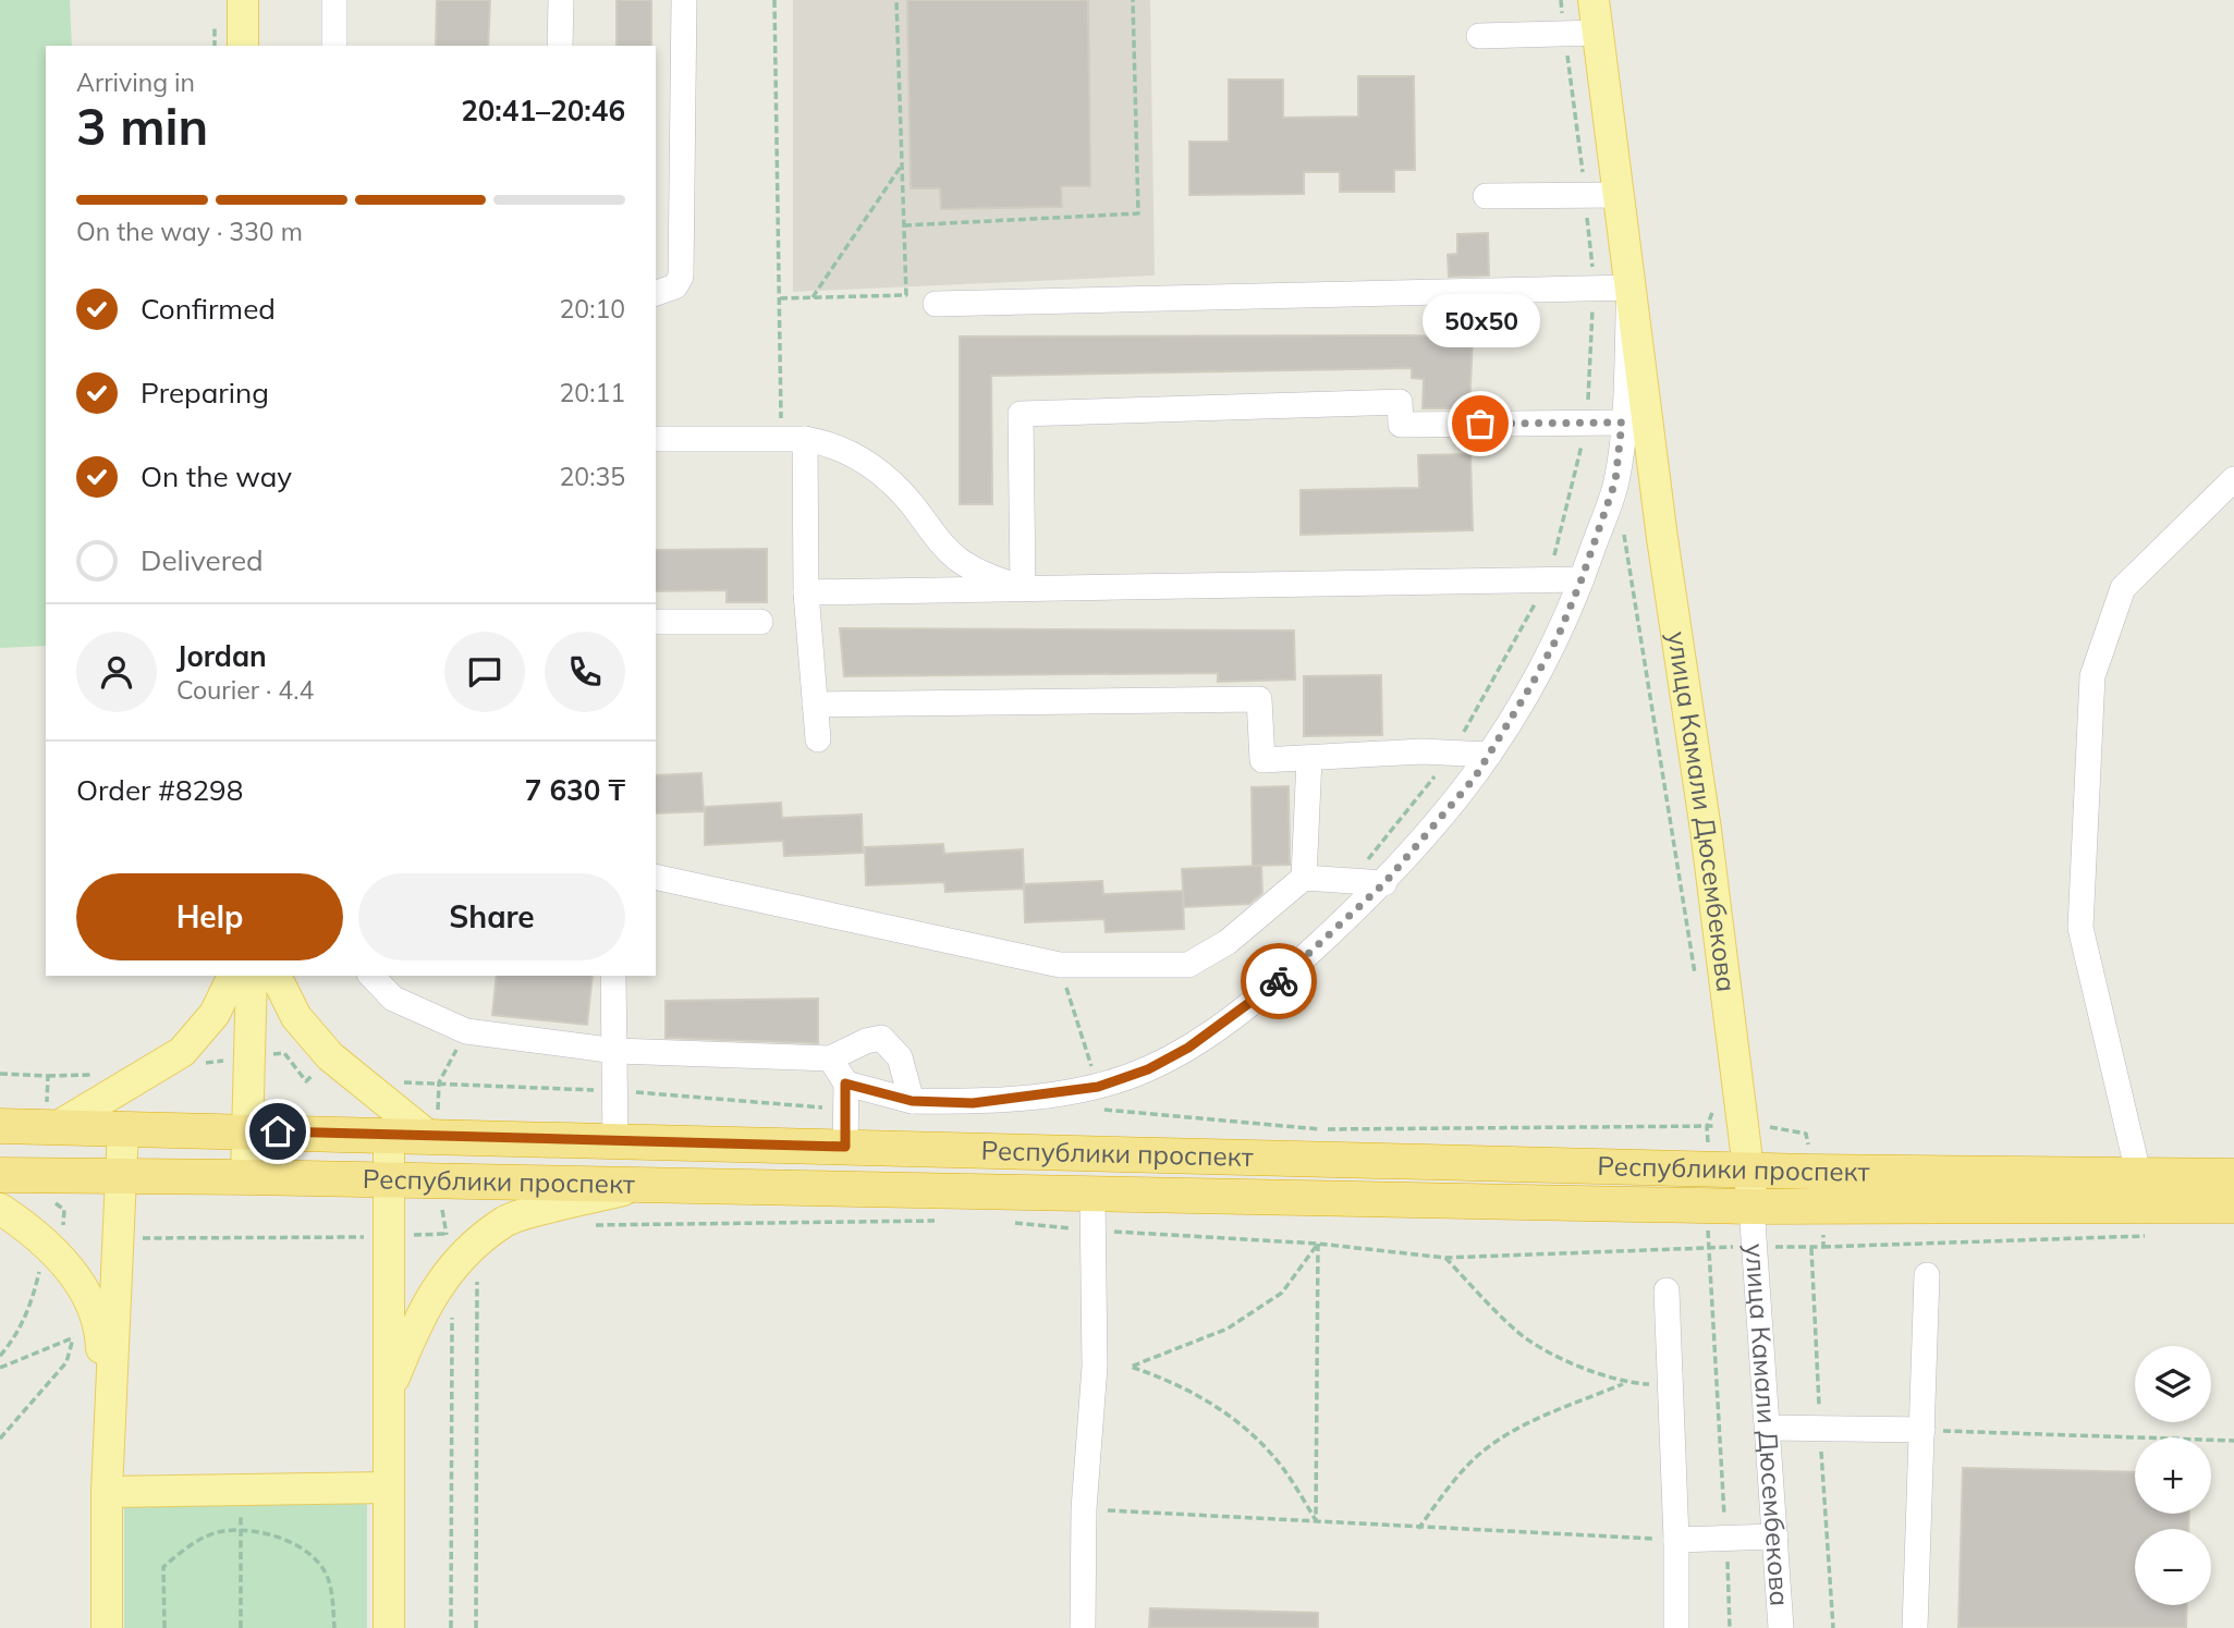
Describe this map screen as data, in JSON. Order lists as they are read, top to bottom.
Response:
{
  "streets": {
    "highway": ["Республики проспект"],
    "main road": ["улица Камали Дюсембекова"]
  },
  "crossings": [
    ["улица Камали Дюсембекова", "Республики проспект"]
  ],
  "places": ["50х50"],
  "page": {
    "heading": ["3 min", "Arriving in", "20:41–20:46"],
    "panel": [
      "Jordan",
      "Courier · 4.4",
      "Order #8298",
      "7 630 ₸"
    ],
    "bar": "On the way · 330 m",
    "list": [
      ["Confirmed", "20:10"],
      ["Preparing", "20:11"],
      ["On the way", "20:35"],
      "Delivered"
    ],
    "bubble": "50х50",
    "buttons": ["Help", "Share"],
    "map_buttons": ["+", "−"]
  }
}
